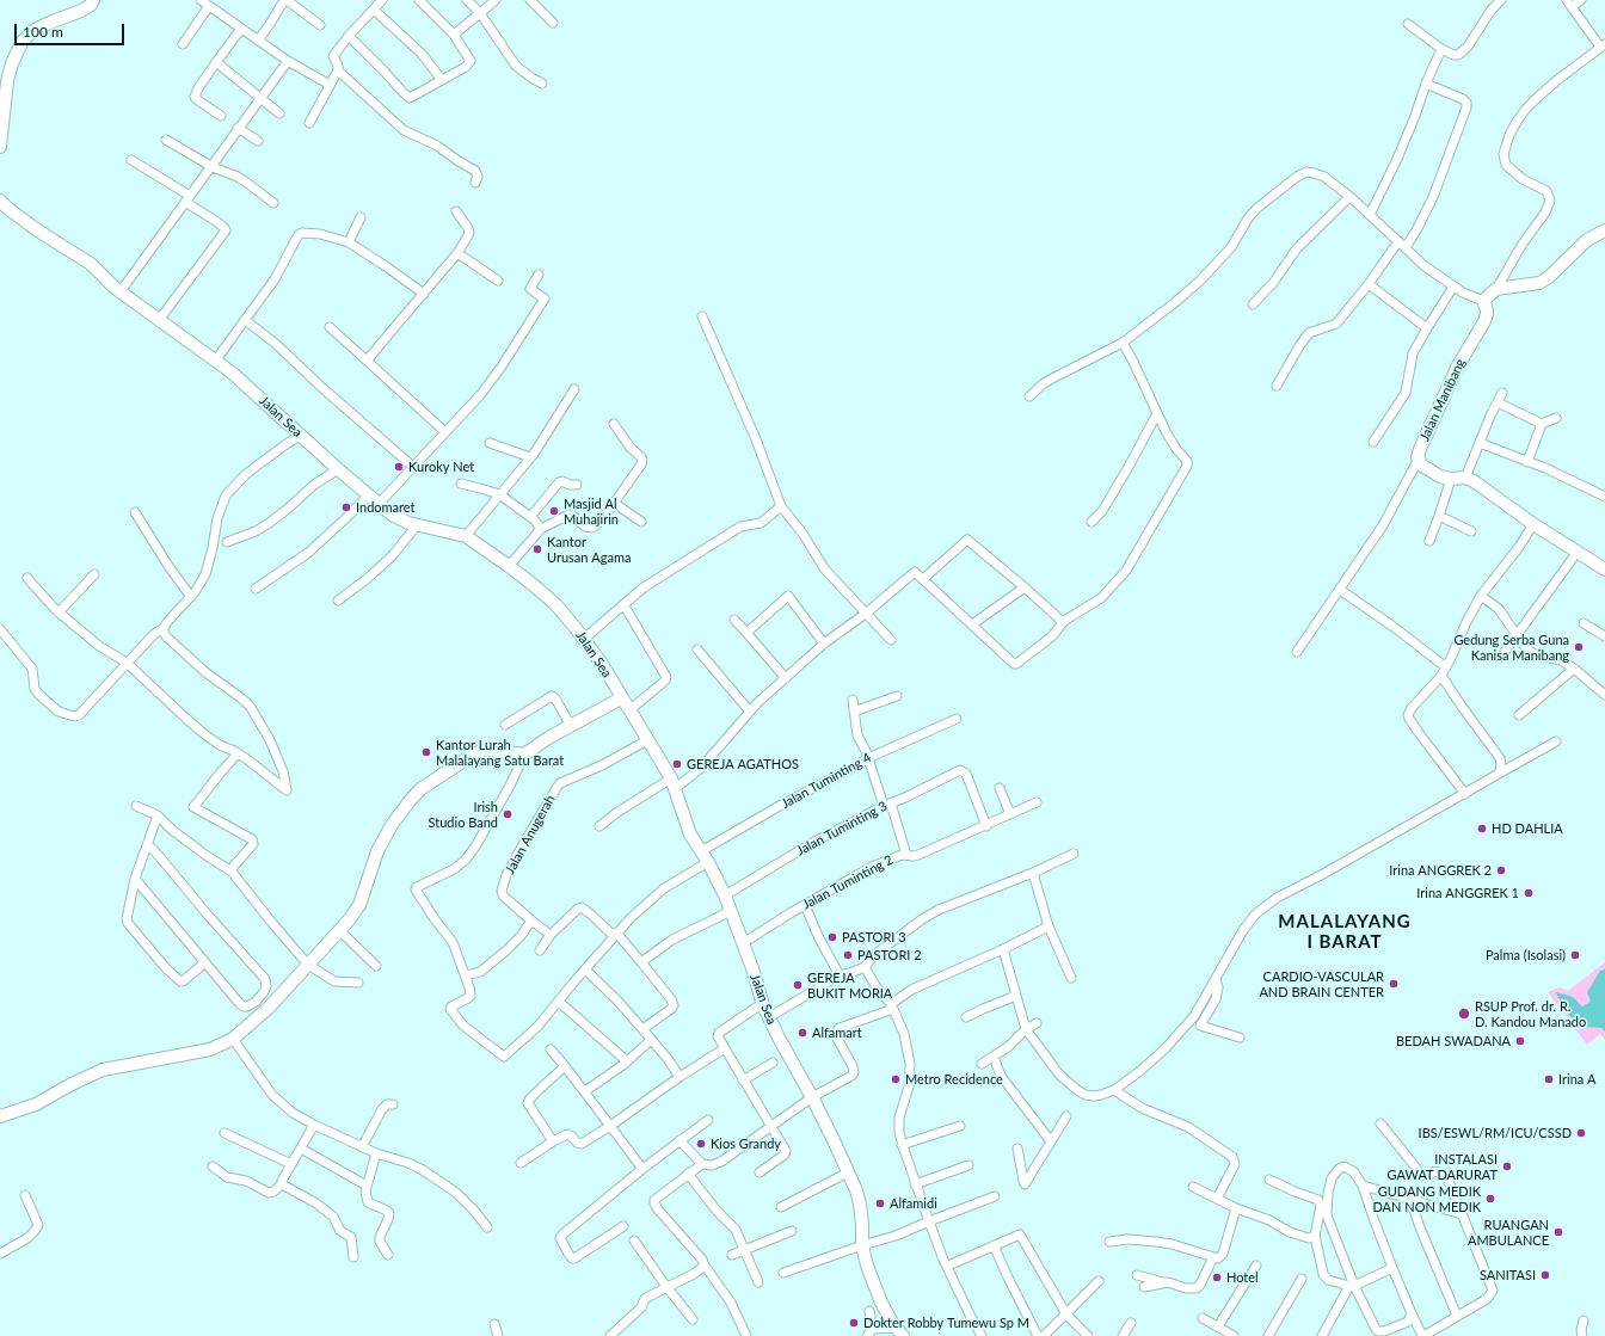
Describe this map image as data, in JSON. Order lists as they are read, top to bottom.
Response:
{
  "streets": {
    "main road": ["Jalan Manibang", "Jalan Sea"],
    "street": [
      "Jalan Tuminting 4",
      "Jalan Tuminting 3",
      "Jalan Anugerah",
      "Jalan Tuminting 2"
    ]
  },
  "crossings": [
    ["Jalan Sea", "Jalan Tuminting 4"],
    ["Jalan Sea", "Jalan Tuminting 3"],
    ["Jalan Sea", "Jalan Anugerah"],
    ["Jalan Sea", "Jalan Tuminting 2"],
    ["Jalan Tuminting 3", "Jalan Tuminting 2"]
  ],
  "districts": ["MALALAYANG I BARAT"],
  "places": [
    "Kuroky Net",
    "Indomaret",
    "Masjid Al Muhajirin",
    "Kantor Urusan Agama",
    "Gedung Serba Guna Kanisa Manibang",
    "Kantor Lurah Malalayang Satu Barat",
    "GEREJA AGATHOS",
    "Irish Studio Band",
    "HD DAHLIA",
    "Irina ANGGREK 2",
    "Irina ANGGREK 1",
    "PASTORI 3",
    "PASTORI 2",
    "Palma (Isolasi)",
    "CARDIO-VASCULAR AND BRAIN CENTER",
    "GEREJA BUKIT MORIA",
    "RSUP Prof. dr. R. D. Kandou Manado",
    "Alfamart",
    "BEDAH SWADANA",
    "Metro Recidence",
    "Irina A",
    "IBS/ESWL/RM/ICU/CSSD",
    "Kios Grandy",
    "INSTALASI GAWAT DARURAT",
    "GUDANG MEDIK DAN NON MEDIK",
    "Alfamidi",
    "RUANGAN AMBULANCE",
    "SANITASI",
    "Hotel",
    "Dokter Robby Tumewu Sp M"
  ],
  "scale_bar": "100 m"
}
